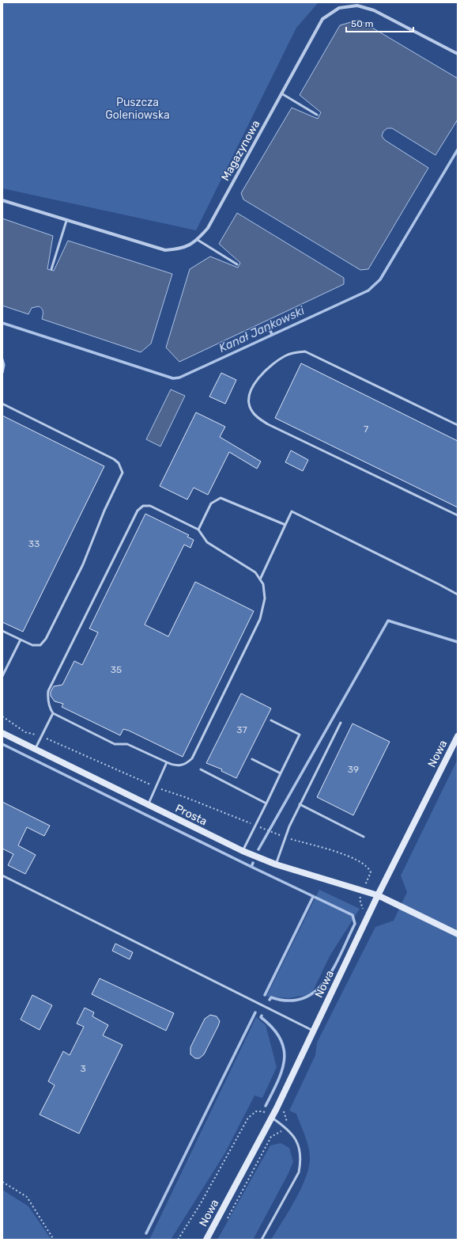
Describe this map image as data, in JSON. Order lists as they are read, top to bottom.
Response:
{
  "streets": {
    "street": ["Magazynowa", "Nowa", "Prosta"]
  },
  "crossings": [
    ["Nowa", "Prosta"]
  ],
  "water": ["Kanał Jankowski"],
  "parks": ["Puszcza Goleniowska"],
  "house_numbers": [
    "7",
    "33",
    "35",
    "37",
    "39",
    "3"
  ],
  "scale_bar": "50 m"
}
